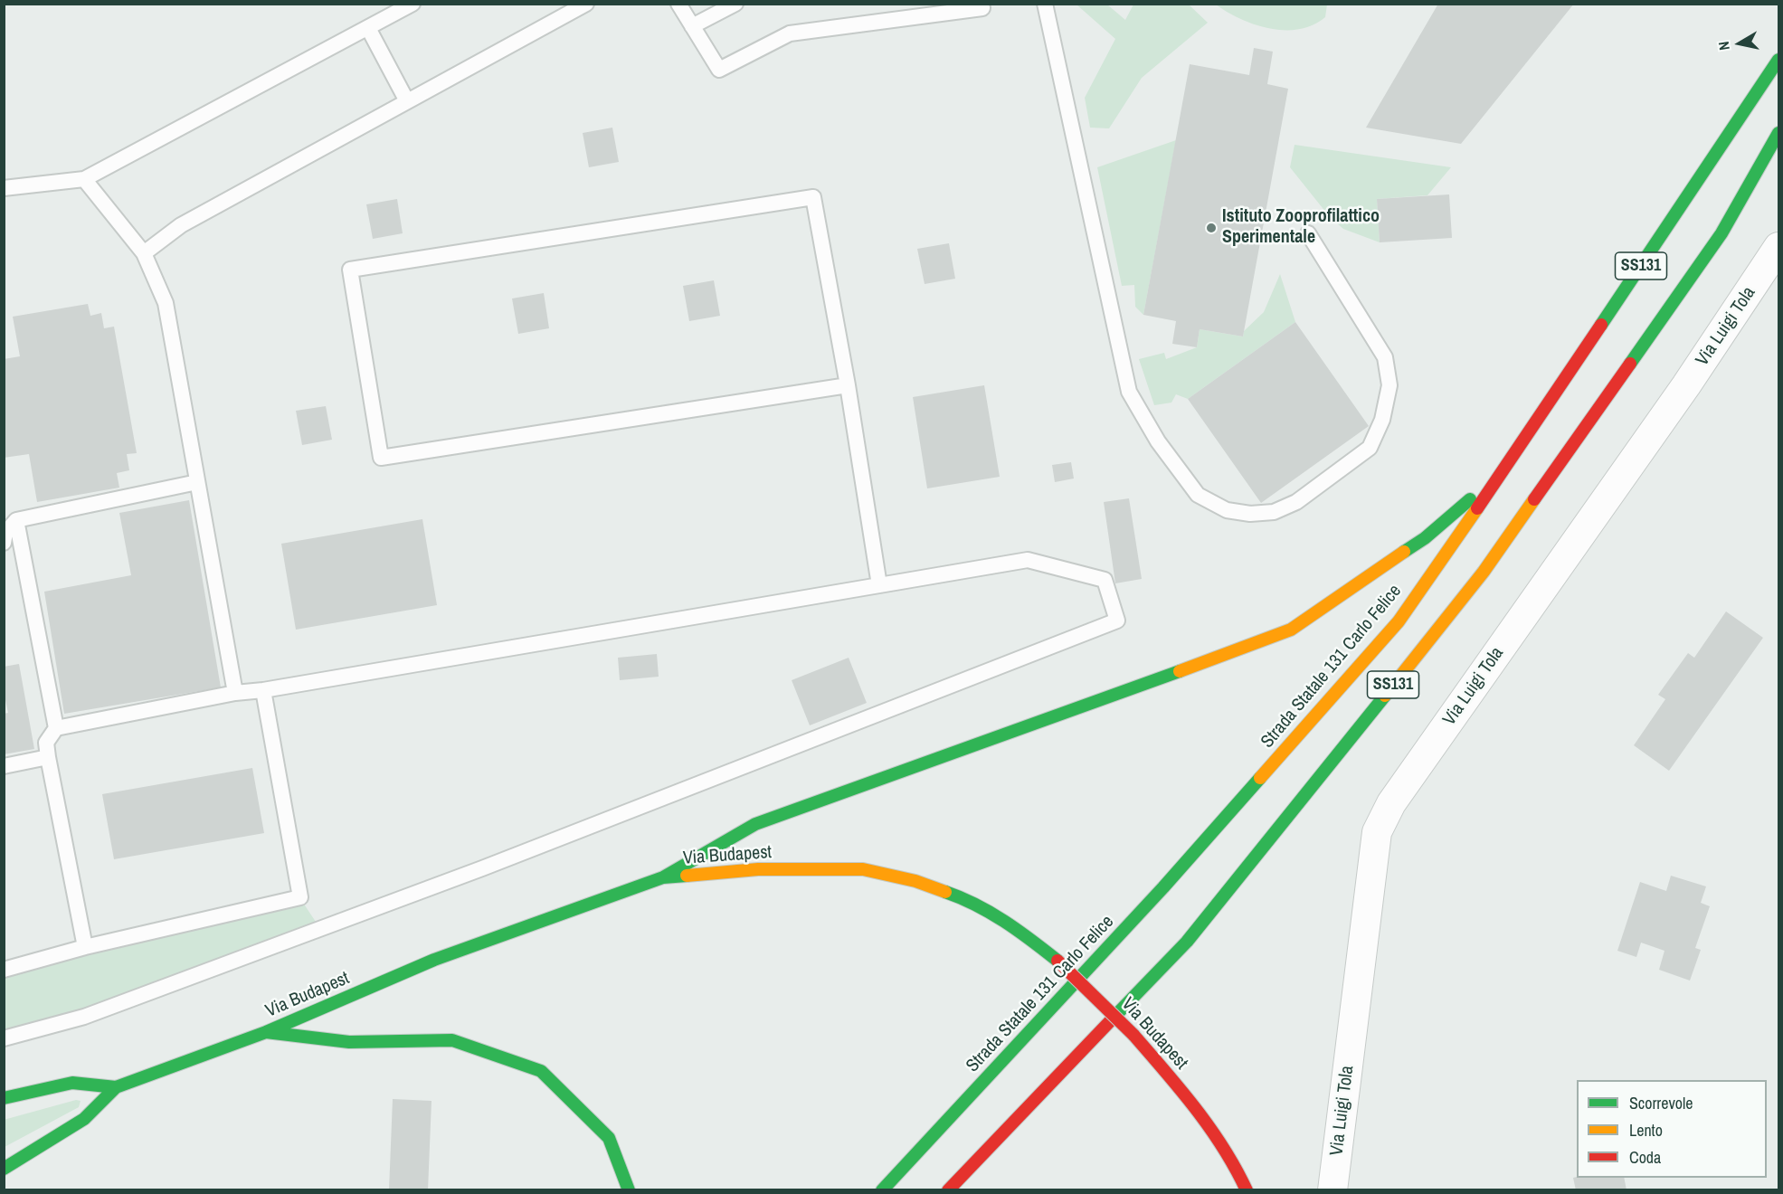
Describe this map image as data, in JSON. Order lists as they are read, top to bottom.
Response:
{
  "streets": {
    "main road": ["SS131", "Strada Statale 131 Carlo Felice", "Via Budapest"],
    "street": ["Via Luigi Tola"]
  },
  "places": ["Istituto Zooprofilattico Sperimentale"],
  "legend": ["Scorrevole", "Lento", "Coda"],
  "north": "left"
}
